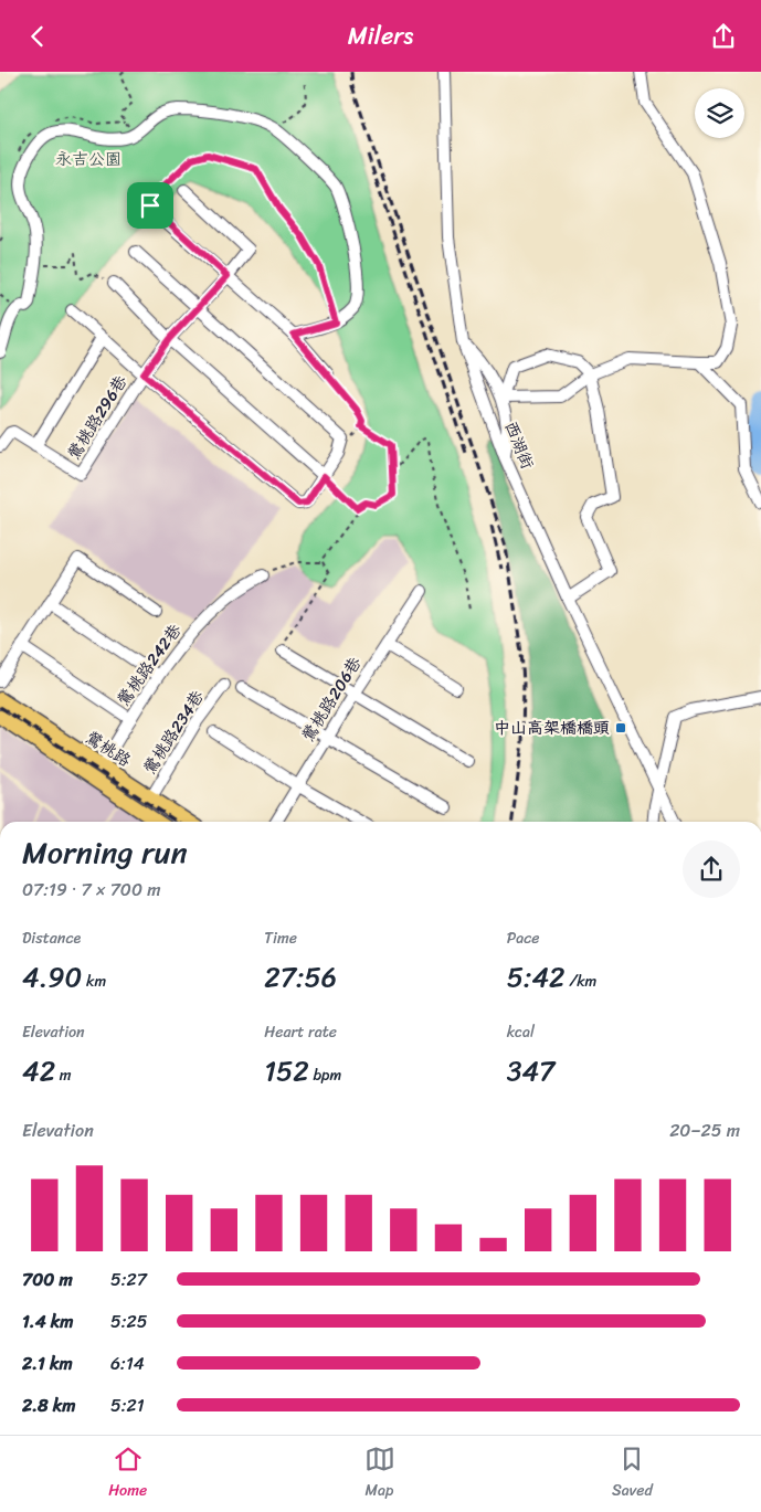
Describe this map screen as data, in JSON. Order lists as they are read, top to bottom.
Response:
{
  "streets": {
    "main road": ["鶯桃路"],
    "street": [
      "鶯桃路296巷",
      "西湖街",
      "鶯桃路242巷",
      "鶯桃路206巷",
      "鶯桃路234巷"
    ]
  },
  "crossings": [
    ["鶯桃路242巷", "鶯桃路"],
    ["鶯桃路234巷", "鶯桃路"]
  ],
  "parks": ["永吉公園"],
  "places": {
    "transit": ["中山高架橋橋頭"]
  },
  "page": {
    "header": "Milers",
    "heading": ["Morning run", "07:19 · 7 × 700 m"],
    "stats": [
      ["Distance", "4.90 km"],
      ["Time", "27:56"],
      ["Pace", "5:42 /km"],
      ["Elevation", "42 m"],
      ["Heart rate", "152 bpm"],
      ["kcal", "347"]
    ],
    "chart": ["Elevation", "20–25 m"],
    "list": [
      {
        "name": "700 m",
        "note": "5:27"
      },
      {
        "name": "1.4 km",
        "note": "5:25"
      },
      {
        "name": "2.1 km",
        "note": "6:14"
      },
      {
        "name": "2.8 km",
        "note": "5:21"
      }
    ],
    "tabs": ["Home", "Map", "Saved"]
  }
}
